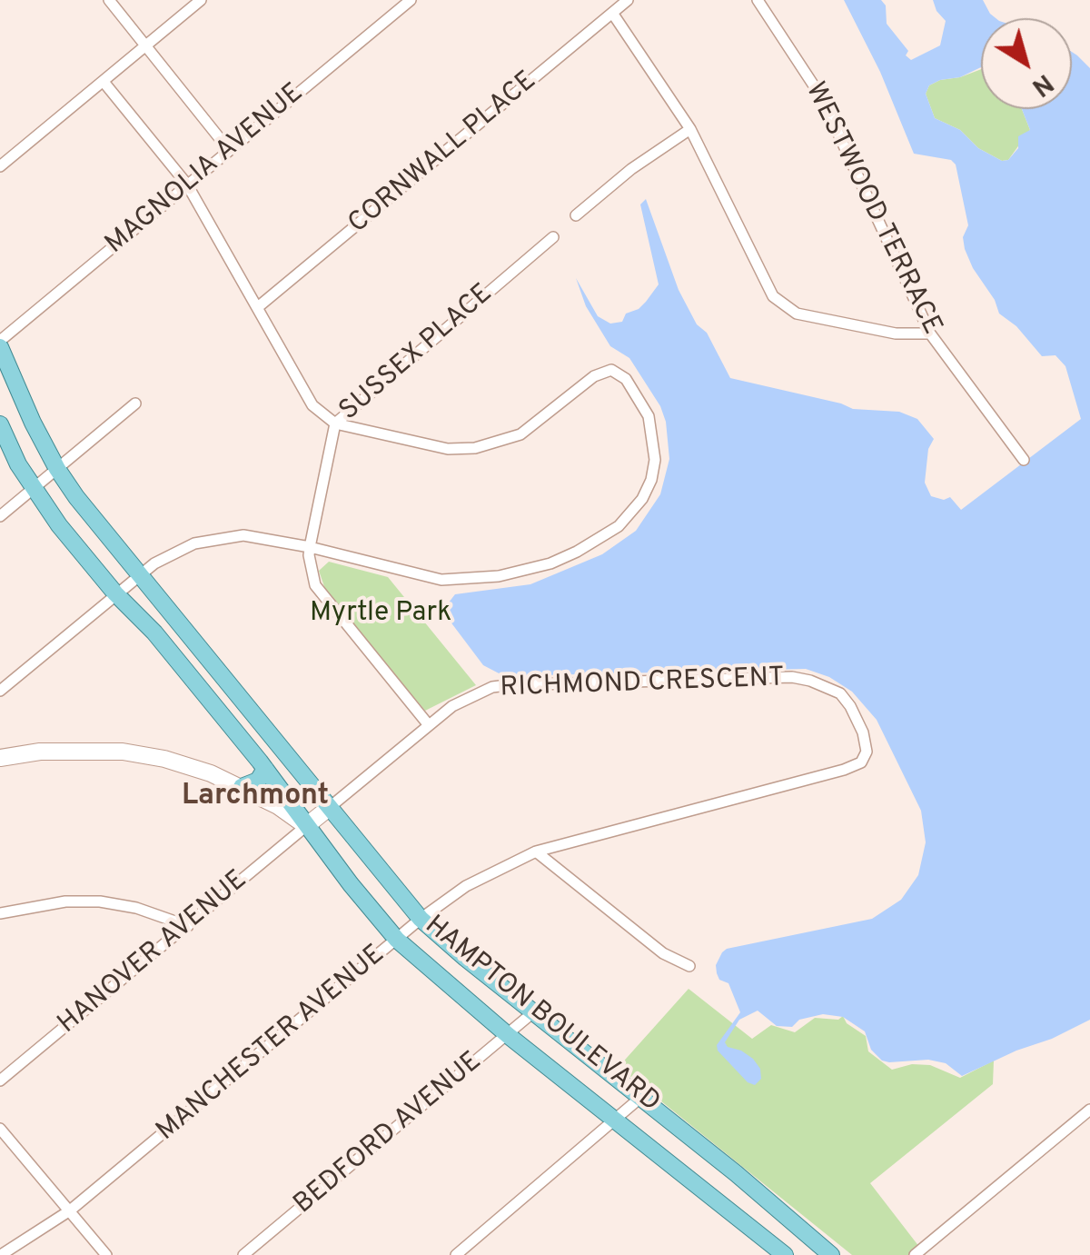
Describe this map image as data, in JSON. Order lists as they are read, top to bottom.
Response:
{
  "streets": {
    "main road": ["RICHMOND CRESCENT", "HAMPTON BOULEVARD"],
    "street": [
      "CORNWALL PLACE",
      "MAGNOLIA AVENUE",
      "WESTWOOD TERRACE",
      "SUSSEX PLACE",
      "HANOVER AVENUE",
      "MANCHESTER AVENUE",
      "BEDFORD AVENUE"
    ]
  },
  "crossings": [
    ["MAGNOLIA AVENUE", "HAMPTON BOULEVARD"],
    ["RICHMOND CRESCENT", "HANOVER AVENUE"],
    ["RICHMOND CRESCENT", "HAMPTON BOULEVARD"],
    ["RICHMOND CRESCENT", "MANCHESTER AVENUE"],
    ["HANOVER AVENUE", "HAMPTON BOULEVARD"],
    ["HAMPTON BOULEVARD", "MANCHESTER AVENUE"],
    ["HAMPTON BOULEVARD", "BEDFORD AVENUE"]
  ],
  "districts": ["Larchmont"],
  "parks": ["Myrtle Park"],
  "north": "bottom right"
}
